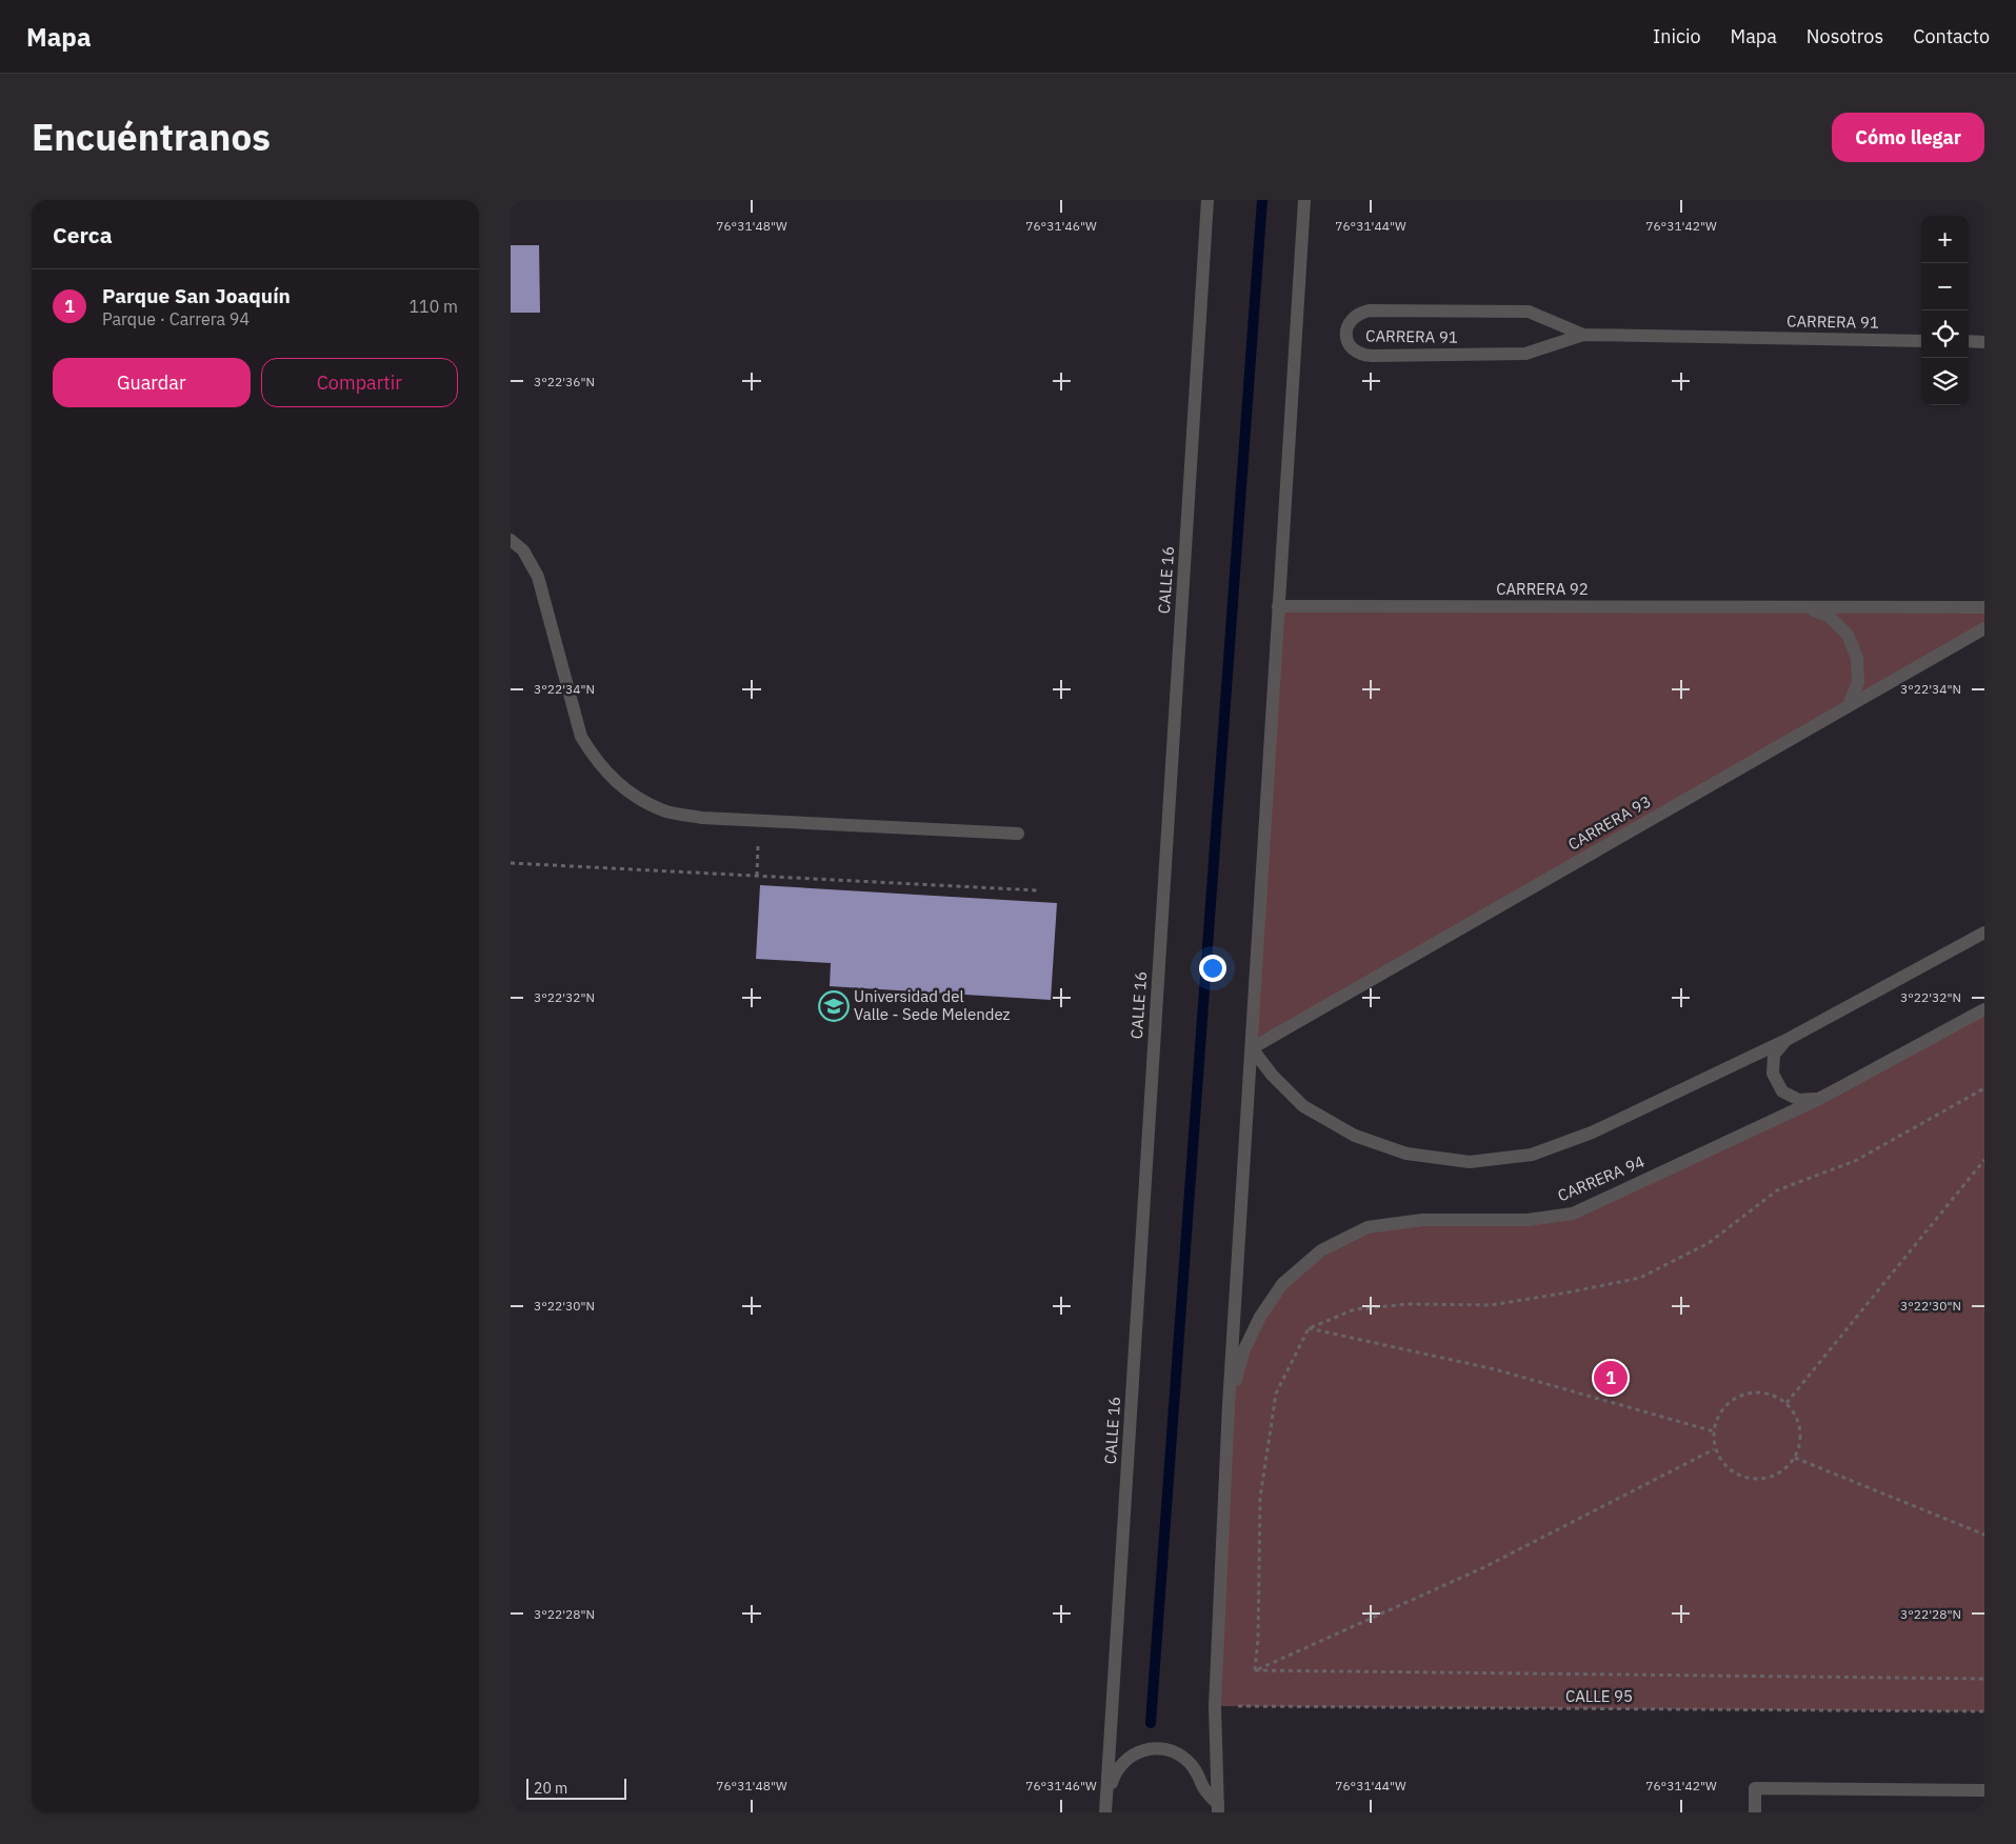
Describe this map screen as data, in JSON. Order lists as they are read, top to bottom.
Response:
{
  "streets": {
    "street": [
      "CARRERA 91",
      "CALLE 16",
      "CARRERA 92",
      "CARRERA 93",
      "CARRERA 94"
    ],
    "path": ["CALLE 95"]
  },
  "crossings": [
    ["CARRERA 92", "CARRERA 93"]
  ],
  "places": {
    "school or university": ["Universidad del Valle - Sede Melendez"]
  },
  "scale_bar": "20 m",
  "page": {
    "header": "Mapa",
    "nav": [
      "Inicio",
      "Mapa",
      "Nosotros",
      "Contacto"
    ],
    "title": "Encuéntranos",
    "buttons": [
      "Cómo llegar",
      ["Guardar", "Compartir"]
    ],
    "heading": "Cerca",
    "map_buttons": ["+", "−"],
    "list": [
      {
        "mark": "1",
        "name": "Parque San Joaquín",
        "note": "Parque · Carrera 94",
        "value": "110 m"
      }
    ],
    "pins": "1",
    "scale": "20 m"
  },
  "coordinates": [
    "76°31'48\"W",
    "76°31'46\"W",
    "76°31'44\"W",
    "76°31'42\"W",
    "3°22'36\"N",
    "3°22'34\"N",
    "3°22'32\"N",
    "3°22'30\"N",
    "3°22'28\"N"
  ]
}
